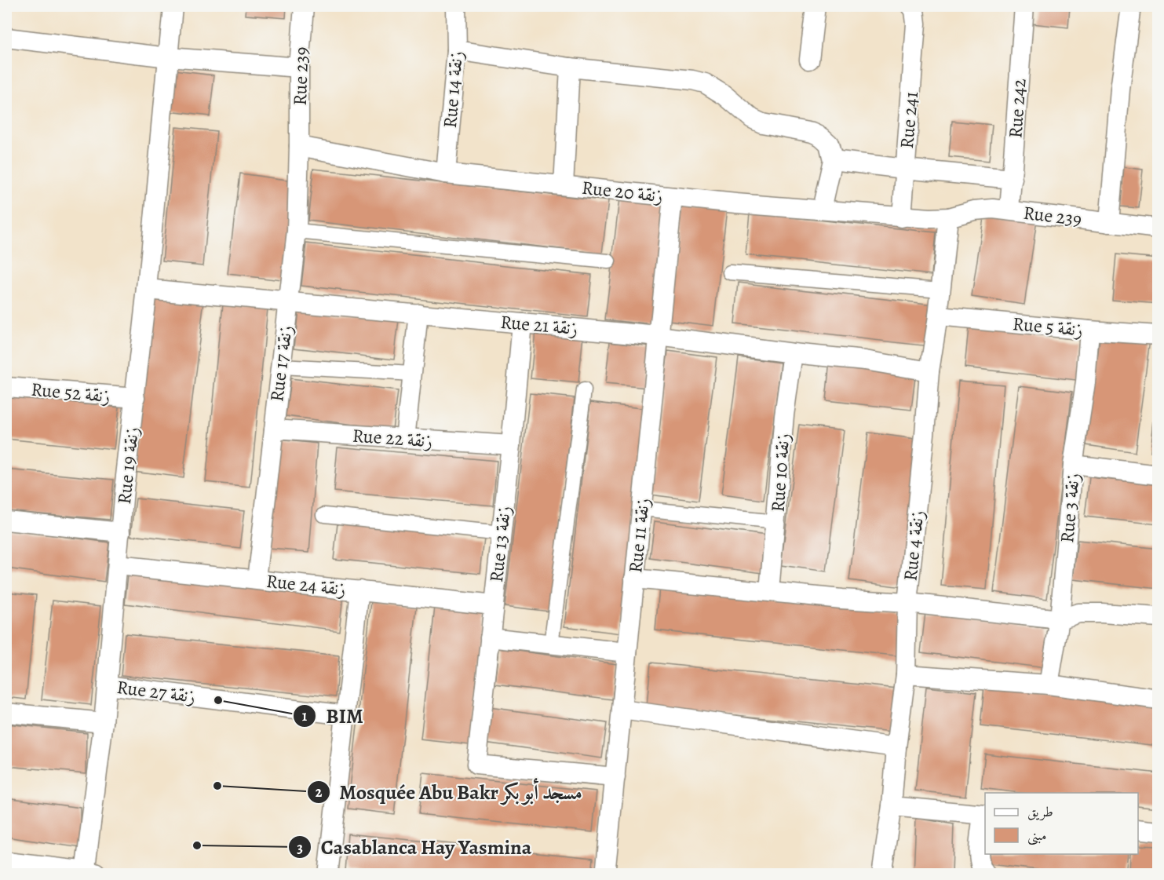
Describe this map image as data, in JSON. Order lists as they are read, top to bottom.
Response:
{
  "streets": {
    "street": [
      "Rue 239",
      "Rue 14 زنقة",
      "Rue 242",
      "Rue 241",
      "Rue 20 زنقة",
      "Rue 21 زنقة",
      "Rue 5 زنقة",
      "Rue 17 زنقة",
      "Rue 52 زنقة",
      "Rue 22 زنقة",
      "Rue 19 زنقة",
      "Rue 10 زنقة",
      "Rue 3 زنقة",
      "Rue 11 زنقة",
      "Rue 13 زنقة",
      "Rue 4 زنقة",
      "Rue 24 زنقة",
      "Rue 27 زنقة"
    ]
  },
  "crossings": [
    ["Rue 239", "Rue 242"],
    ["Rue 239", "Rue 20 زنقة"],
    ["Rue 239", "Rue 17 زنقة"],
    ["Rue 239", "Rue 4 زنقة"],
    ["Rue 14 زنقة", "Rue 20 زنقة"],
    ["Rue 241", "Rue 20 زنقة"],
    ["Rue 20 زنقة", "Rue 17 زنقة"],
    ["Rue 20 زنقة", "Rue 11 زنقة"],
    ["Rue 20 زنقة", "Rue 4 زنقة"],
    ["Rue 21 زنقة", "Rue 17 زنقة"],
    ["Rue 21 زنقة", "Rue 19 زنقة"],
    ["Rue 21 زنقة", "Rue 10 زنقة"],
    ["Rue 21 زنقة", "Rue 11 زنقة"],
    ["Rue 21 زنقة", "Rue 13 زنقة"],
    ["Rue 21 زنقة", "Rue 4 زنقة"],
    ["Rue 5 زنقة", "Rue 3 زنقة"],
    ["Rue 5 زنقة", "Rue 4 زنقة"],
    ["Rue 17 زنقة", "Rue 22 زنقة"],
    ["Rue 17 زنقة", "Rue 24 زنقة"],
    ["Rue 52 زنقة", "Rue 19 زنقة"],
    ["Rue 22 زنقة", "Rue 13 زنقة"],
    ["Rue 19 زنقة", "Rue 24 زنقة"],
    ["Rue 19 زنقة", "Rue 27 زنقة"],
    ["Rue 11 زنقة", "Rue 13 زنقة"],
    ["Rue 13 زنقة", "Rue 24 زنقة"]
  ],
  "places": ["BIM", "Mosquée Abu Bakr مسجد أبو بكر", "Casablanca Hay Yasmina"],
  "legend": ["طريق", "مبنى"]
}
